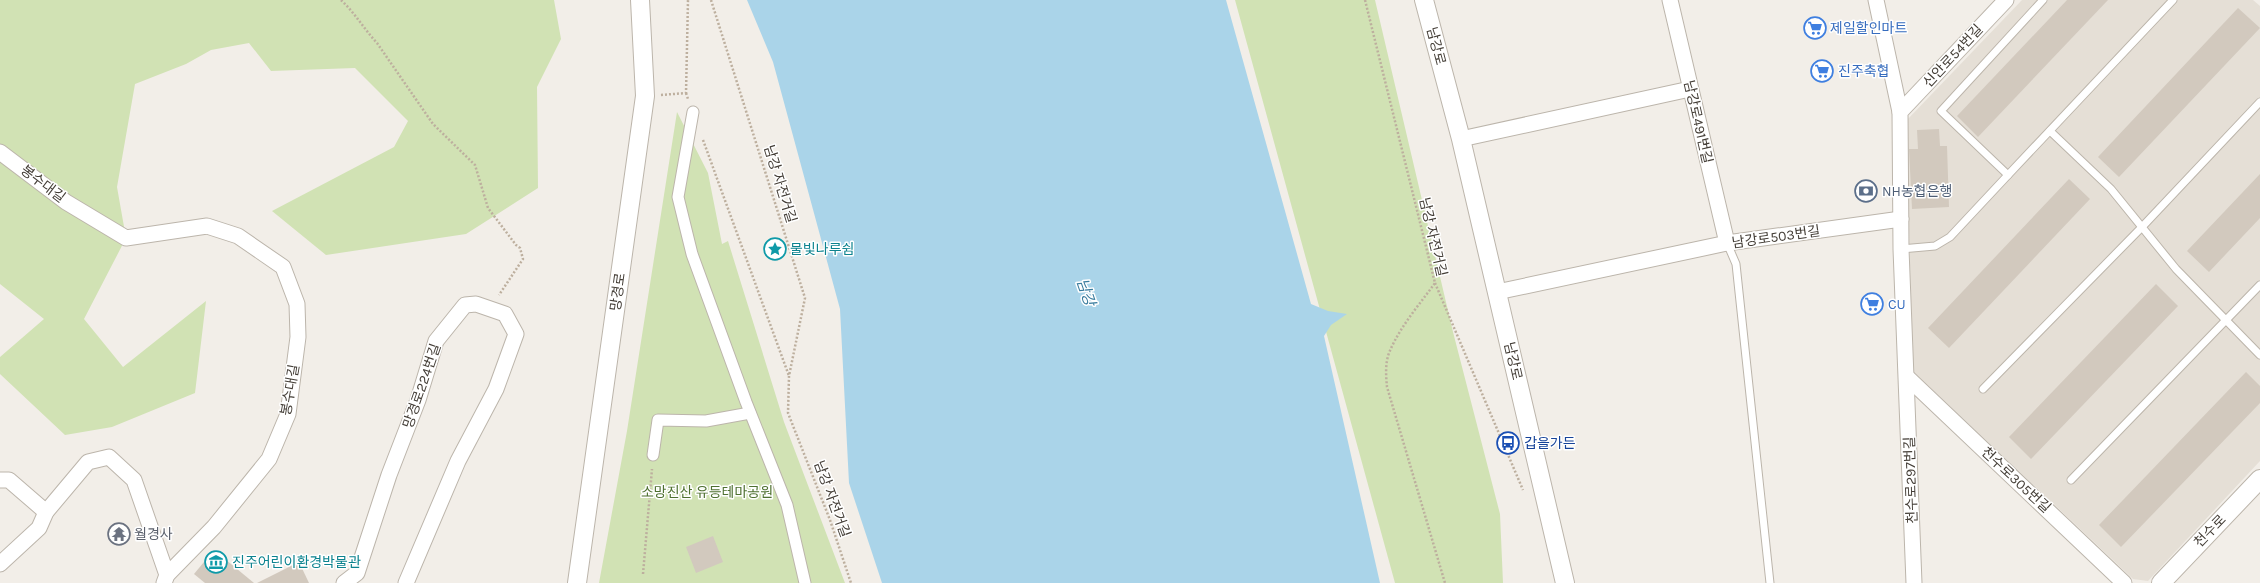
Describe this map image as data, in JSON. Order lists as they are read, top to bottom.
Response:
{
  "streets": {
    "street": [
      "남강로",
      "신안로54번길",
      "남강로491번길",
      "봉수대길",
      "남강로503번길",
      "망경로",
      "망경로224번길",
      "천수로297번길",
      "천수로305번길",
      "천수로"
    ],
    "path": ["남강 자전거길"]
  },
  "crossings": [
    ["남강로", "남강로503번길"],
    ["남강로491번길", "남강로503번길"],
    ["천수로297번길", "천수로305번길"]
  ],
  "water": ["남강"],
  "parks": ["소망진산 유등테마공원"],
  "places": {
    "supermarket": ["제일할인마트", "진주축협", "CU"],
    "bank": ["NH농협은행"],
    "place": ["물빛나루쉼"],
    "bus stop": ["갑을가든"],
    "temple": ["월경사"],
    "museum": ["진주어린이환경박물관"]
  }
}
